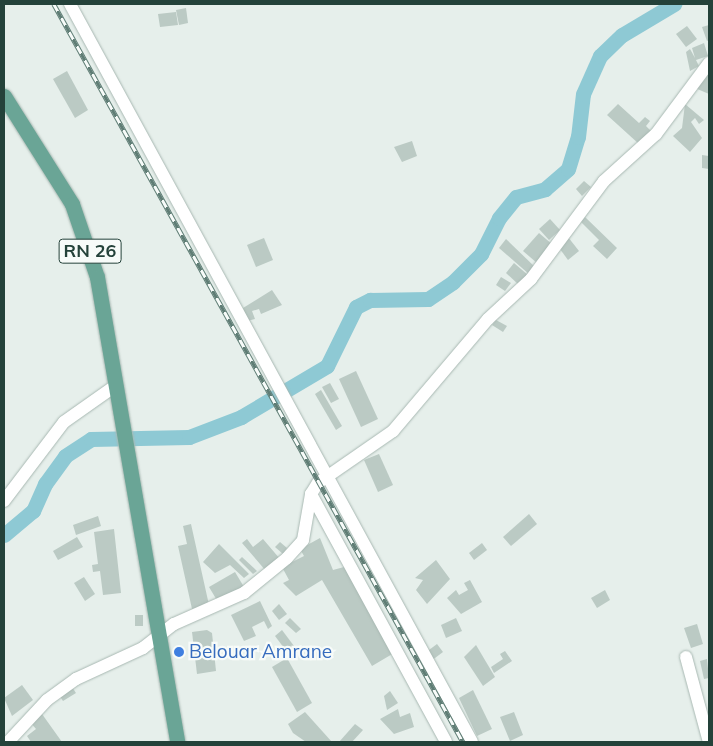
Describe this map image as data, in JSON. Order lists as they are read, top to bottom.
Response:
{
  "streets": {
    "main road": ["RN 26"]
  },
  "places": ["Belouar Amrane"]
}
